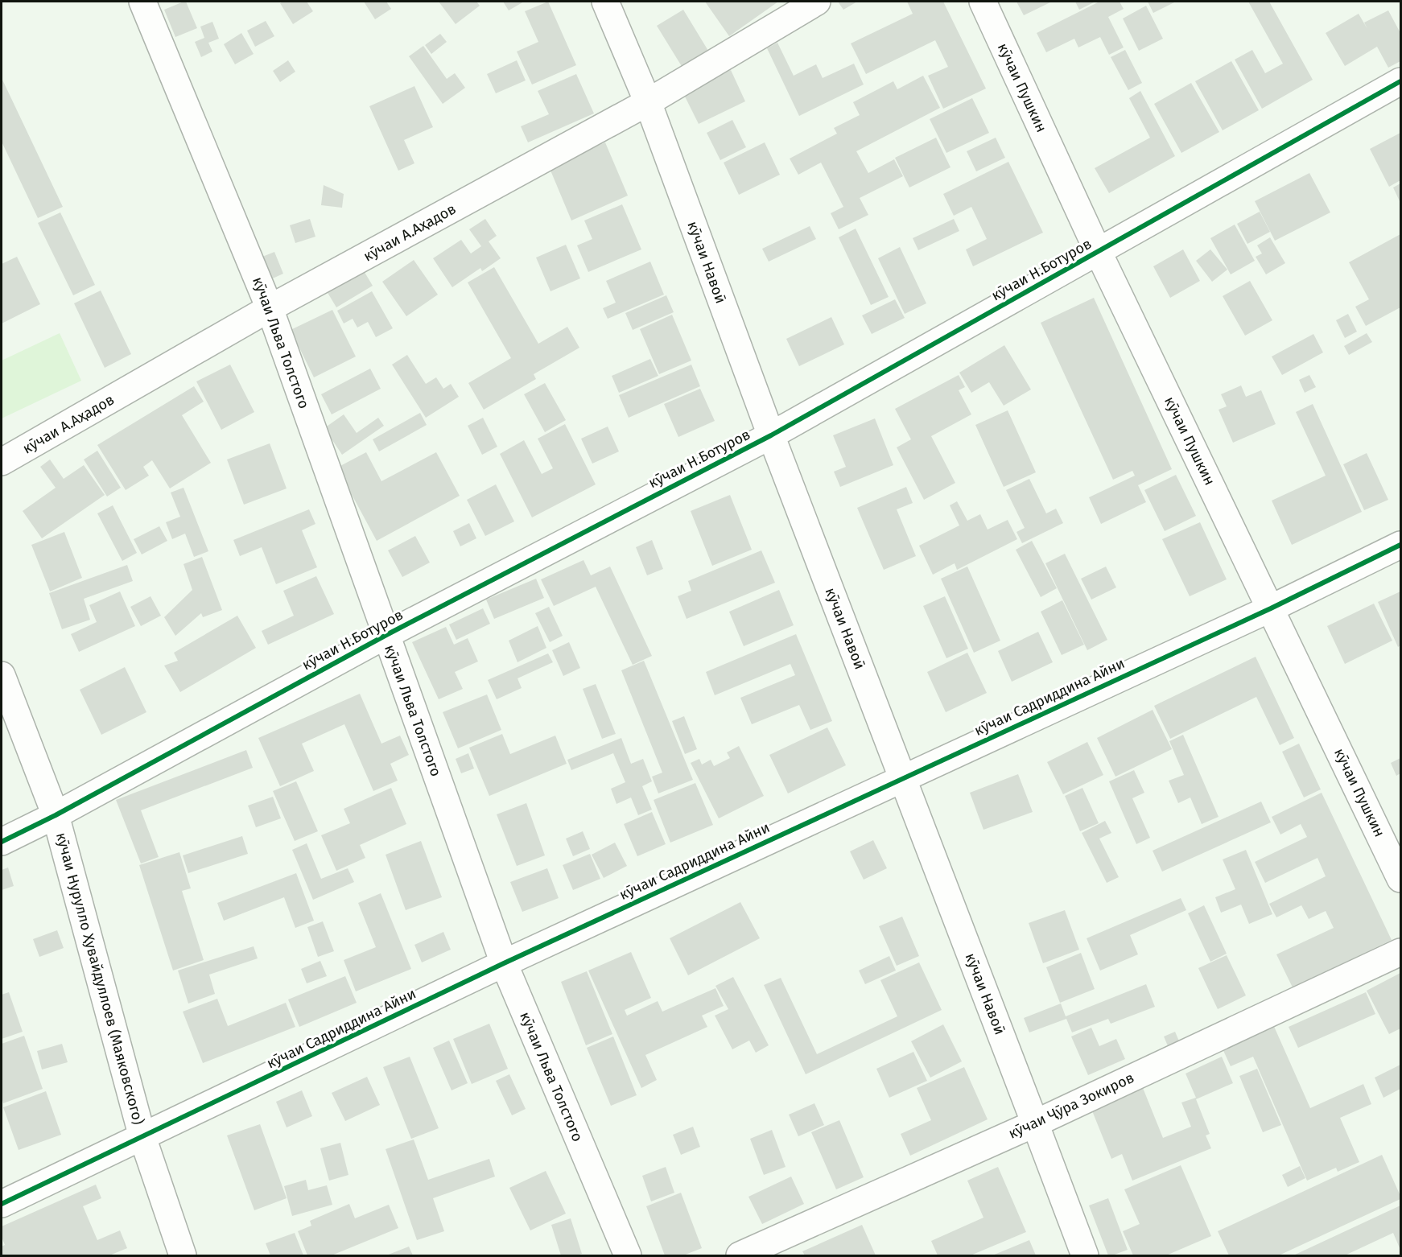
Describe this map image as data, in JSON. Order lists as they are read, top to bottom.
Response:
{
  "streets": {
    "street": [
      "кӯчаи Пушкин",
      "кӯчаи А.Аҳадов",
      "кӯчаи Навоӣ",
      "кӯчаи Н.Ботуров",
      "кӯчаи Льва Толстого",
      "кӯчаи Садриддина Айни",
      "кӯчаи Нурулло Ҳувайдуллоев (Маяковского)",
      "кӯчаи Ҷӯра Зокиров"
    ]
  },
  "crossings": [
    ["кӯчаи Пушкин", "кӯчаи Н.Ботуров"],
    ["кӯчаи Пушкин", "кӯчаи Садриддина Айни"],
    ["кӯчаи А.Аҳадов", "кӯчаи Навоӣ"],
    ["кӯчаи А.Аҳадов", "кӯчаи Льва Толстого"],
    ["кӯчаи Навоӣ", "кӯчаи Н.Ботуров"],
    ["кӯчаи Навоӣ", "кӯчаи Садриддина Айни"],
    ["кӯчаи Навоӣ", "кӯчаи Ҷӯра Зокиров"],
    ["кӯчаи Н.Ботуров", "кӯчаи Льва Толстого"],
    ["кӯчаи Н.Ботуров", "кӯчаи Нурулло Ҳувайдуллоев (Маяковского)"],
    ["кӯчаи Льва Толстого", "кӯчаи Садриддина Айни"],
    ["кӯчаи Садриддина Айни", "кӯчаи Нурулло Ҳувайдуллоев (Маяковского)"]
  ]
}
